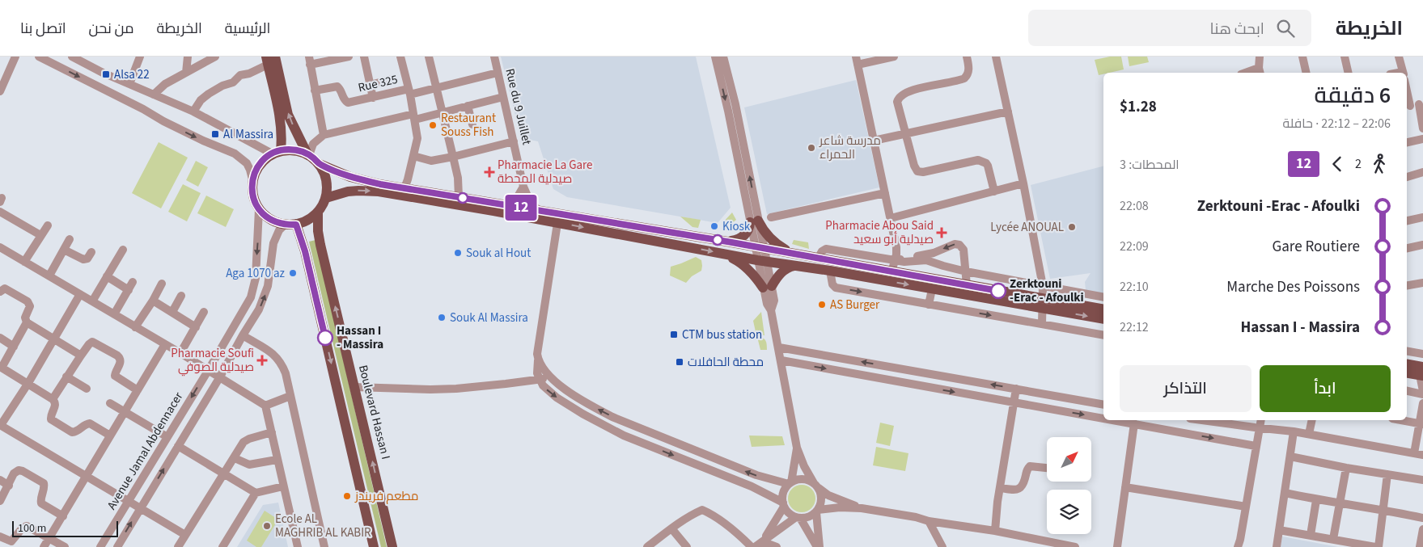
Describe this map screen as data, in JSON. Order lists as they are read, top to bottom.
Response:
{
  "streets": {
    "main road": ["Boulevard Hassan I"],
    "street": ["Rue 325", "Rue du 9 Juillet", "Avenue Jamal Abdennacer"]
  },
  "crossings": [
    ["Rue 325", "Rue du 9 Juillet"],
    ["Boulevard Hassan I", "Avenue Jamal Abdennacer"]
  ],
  "places": {
    "transit": [
      "Alsa 22",
      "Al Massira",
      "CTM bus station",
      "محطة الحافلات"
    ],
    "other": [
      "Restaurant Souss Fish",
      "مدرسة شاعر الحمراء",
      "Kiosk",
      "Lycée ANOUAL",
      "Souk al Hout",
      "Aga 1070 az",
      "Zerktouni -Erac - Afoulki",
      "AS Burger",
      "Souk Al Massira",
      "Hassan I - Massira",
      "مطعم فريندز",
      "Ecole AL MAGHRIB AL KABIR"
    ],
    "health": ["Pharmacie La Gare صيدلية المحطة", "Pharmacie Abou Said صيدلية أبو سعيد", "Pharmacie Soufi صيدلية الصوفي"]
  },
  "lines": ["bus line 12"],
  "scale_bar": "100 m",
  "north": "top right",
  "page": {
    "header": "الخريطة",
    "search": "ابحث هنا",
    "nav": [
      "الرئيسية",
      "الخريطة",
      "من نحن",
      "اتصل بنا"
    ],
    "on_map": "12",
    "heading": ["6 دقيقة", "22:06 – 22:12 · حافلة", "$1.28"],
    "legs": ["2", "12", "المحطات: 3"],
    "list": [
      {
        "name": "Zerktouni -Erac - Afoulki",
        "value": "22:08"
      },
      {
        "name": "Gare Routiere",
        "value": "22:09"
      },
      {
        "name": "Marche Des Poissons",
        "value": "22:10"
      },
      {
        "name": "Hassan I - Massira",
        "value": "22:12"
      }
    ],
    "buttons": ["ابدأ", "التذاكر"],
    "scale": "100 m"
  }
}
